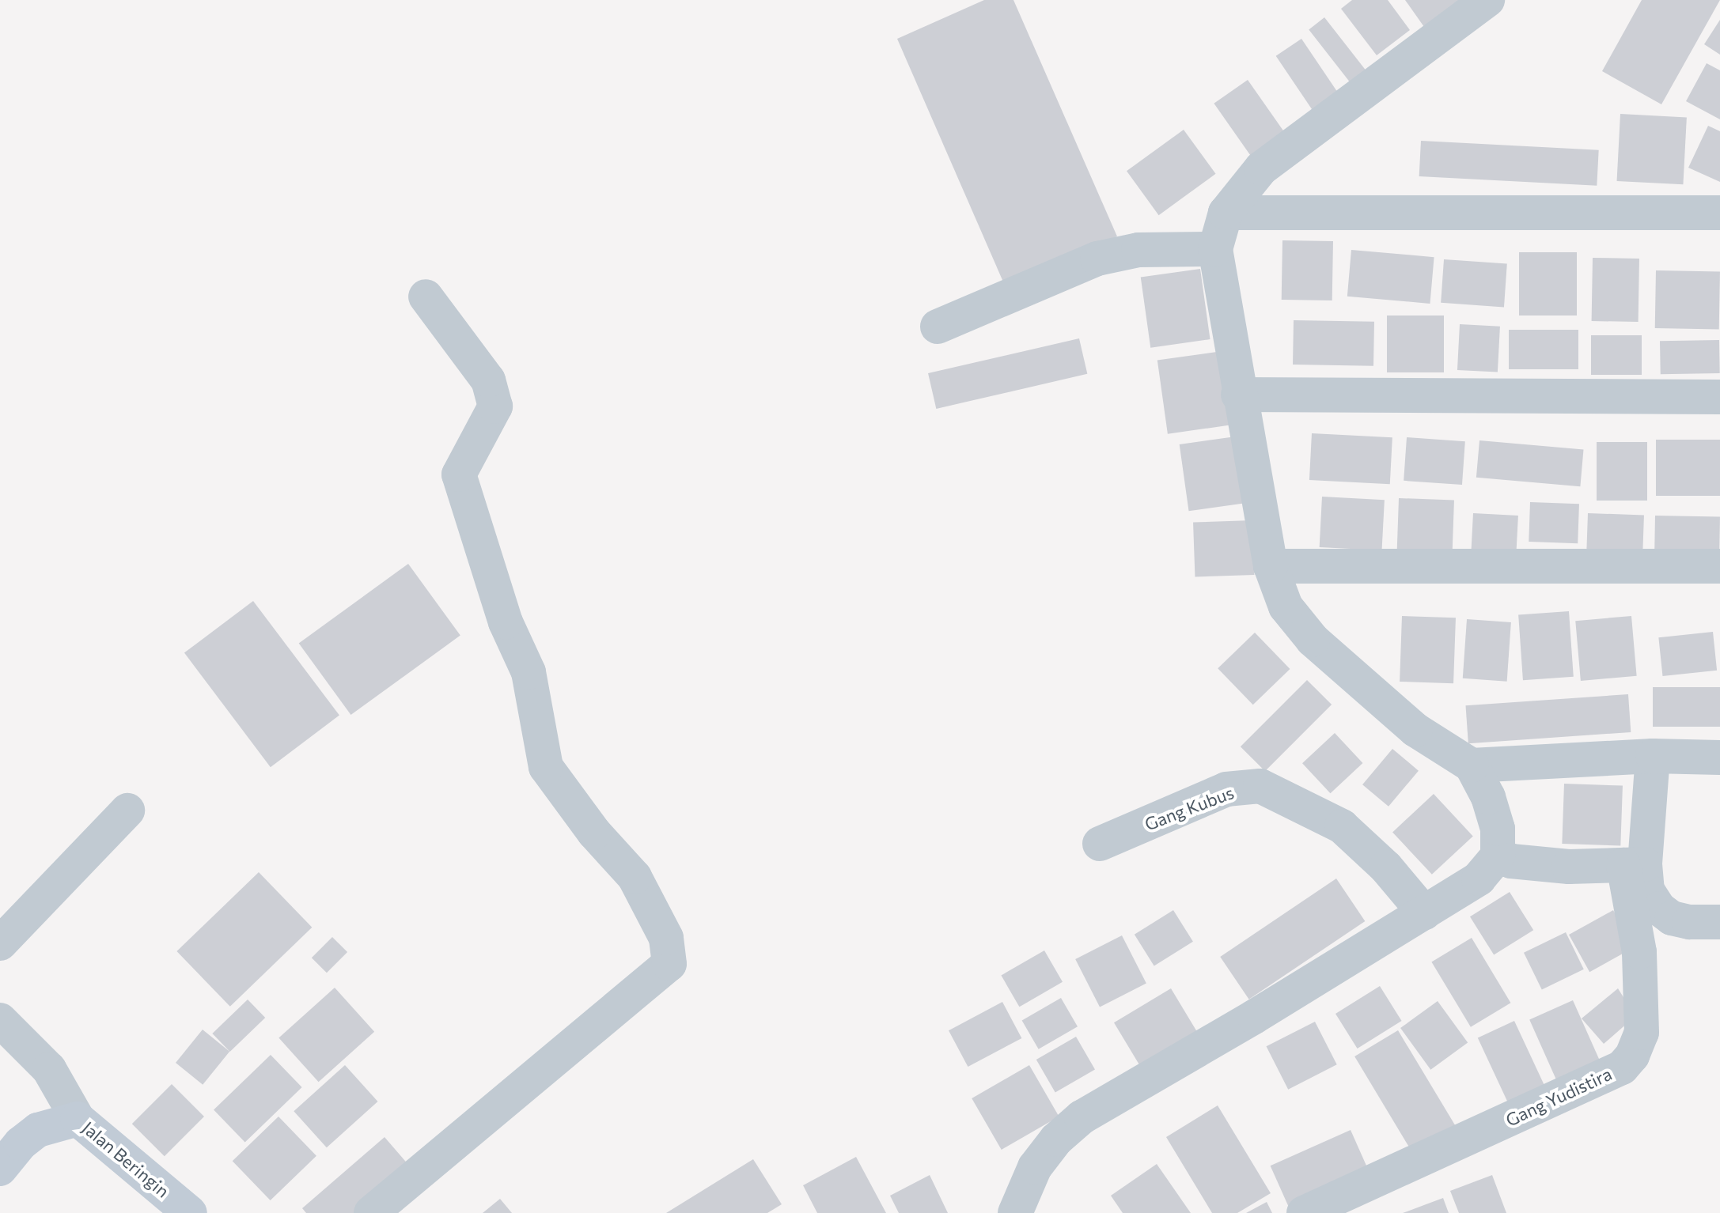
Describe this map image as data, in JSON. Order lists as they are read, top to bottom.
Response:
{
  "streets": {
    "street": ["Gang Kubus", "Gang Yudistira", "Jalan Beringin"]
  }
}
